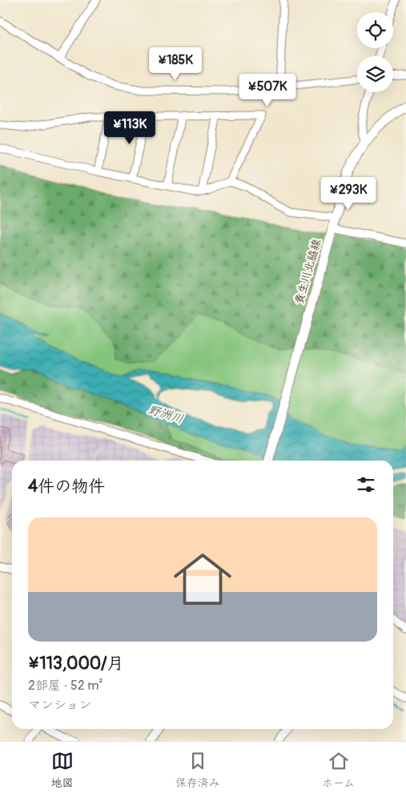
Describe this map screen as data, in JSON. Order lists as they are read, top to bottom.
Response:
{
  "streets": {
    "main road": ["貴生川北脇線"]
  },
  "water": ["野洲川"],
  "page": {
    "price": [
      "¥185K",
      "¥507K",
      "¥113K",
      "¥293K"
    ],
    "heading": "4件の物件",
    "list": [
      {
        "name": "¥113,000/月",
        "note": "2部屋 · 52 m² · マンション"
      }
    ],
    "tabs": ["地図", "保存済み", "ホーム"]
  }
}
